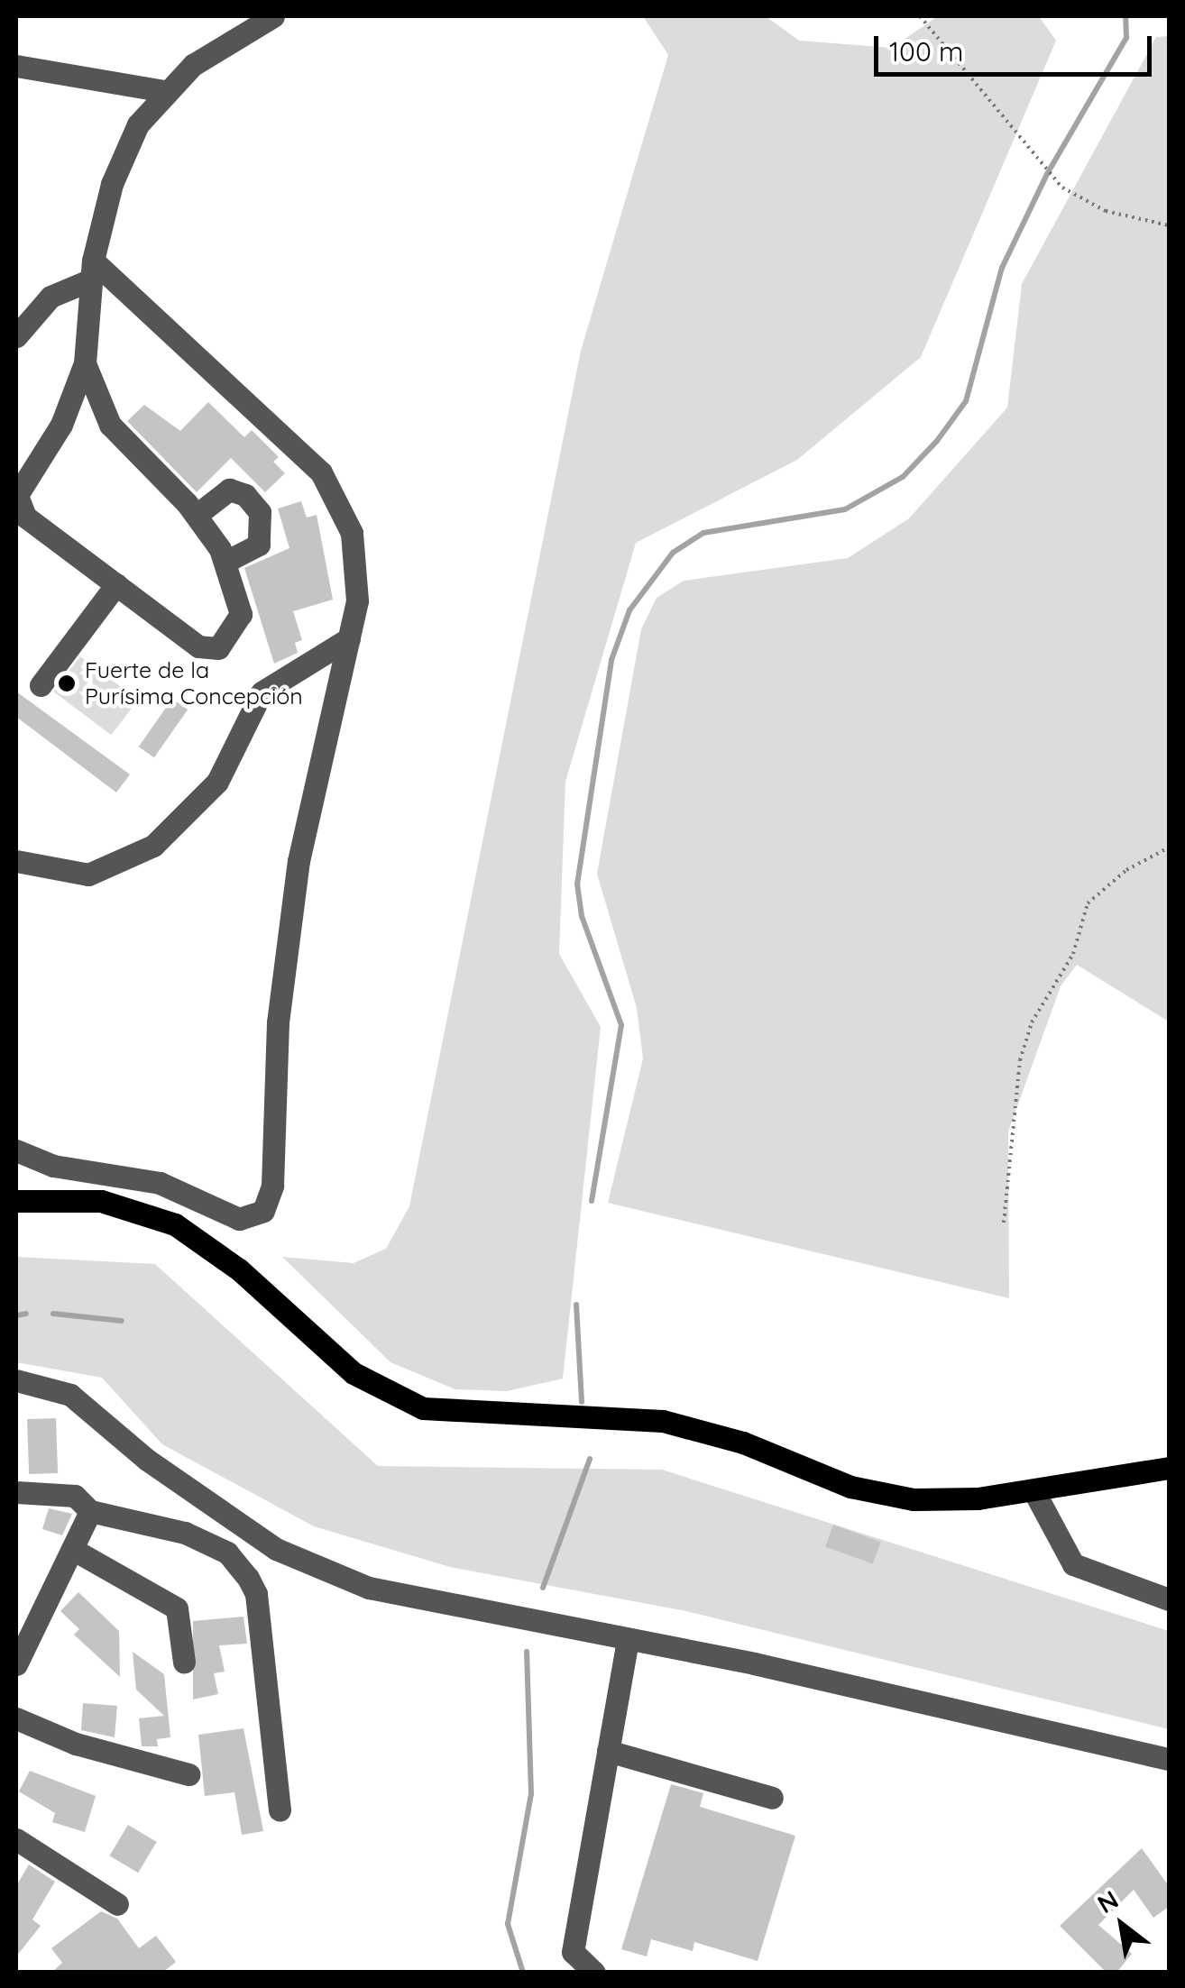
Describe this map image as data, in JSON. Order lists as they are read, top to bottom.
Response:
{
  "places": ["Fuerte de la Purísima Concepción"],
  "scale_bar": "100 m",
  "north": "top left"
}
